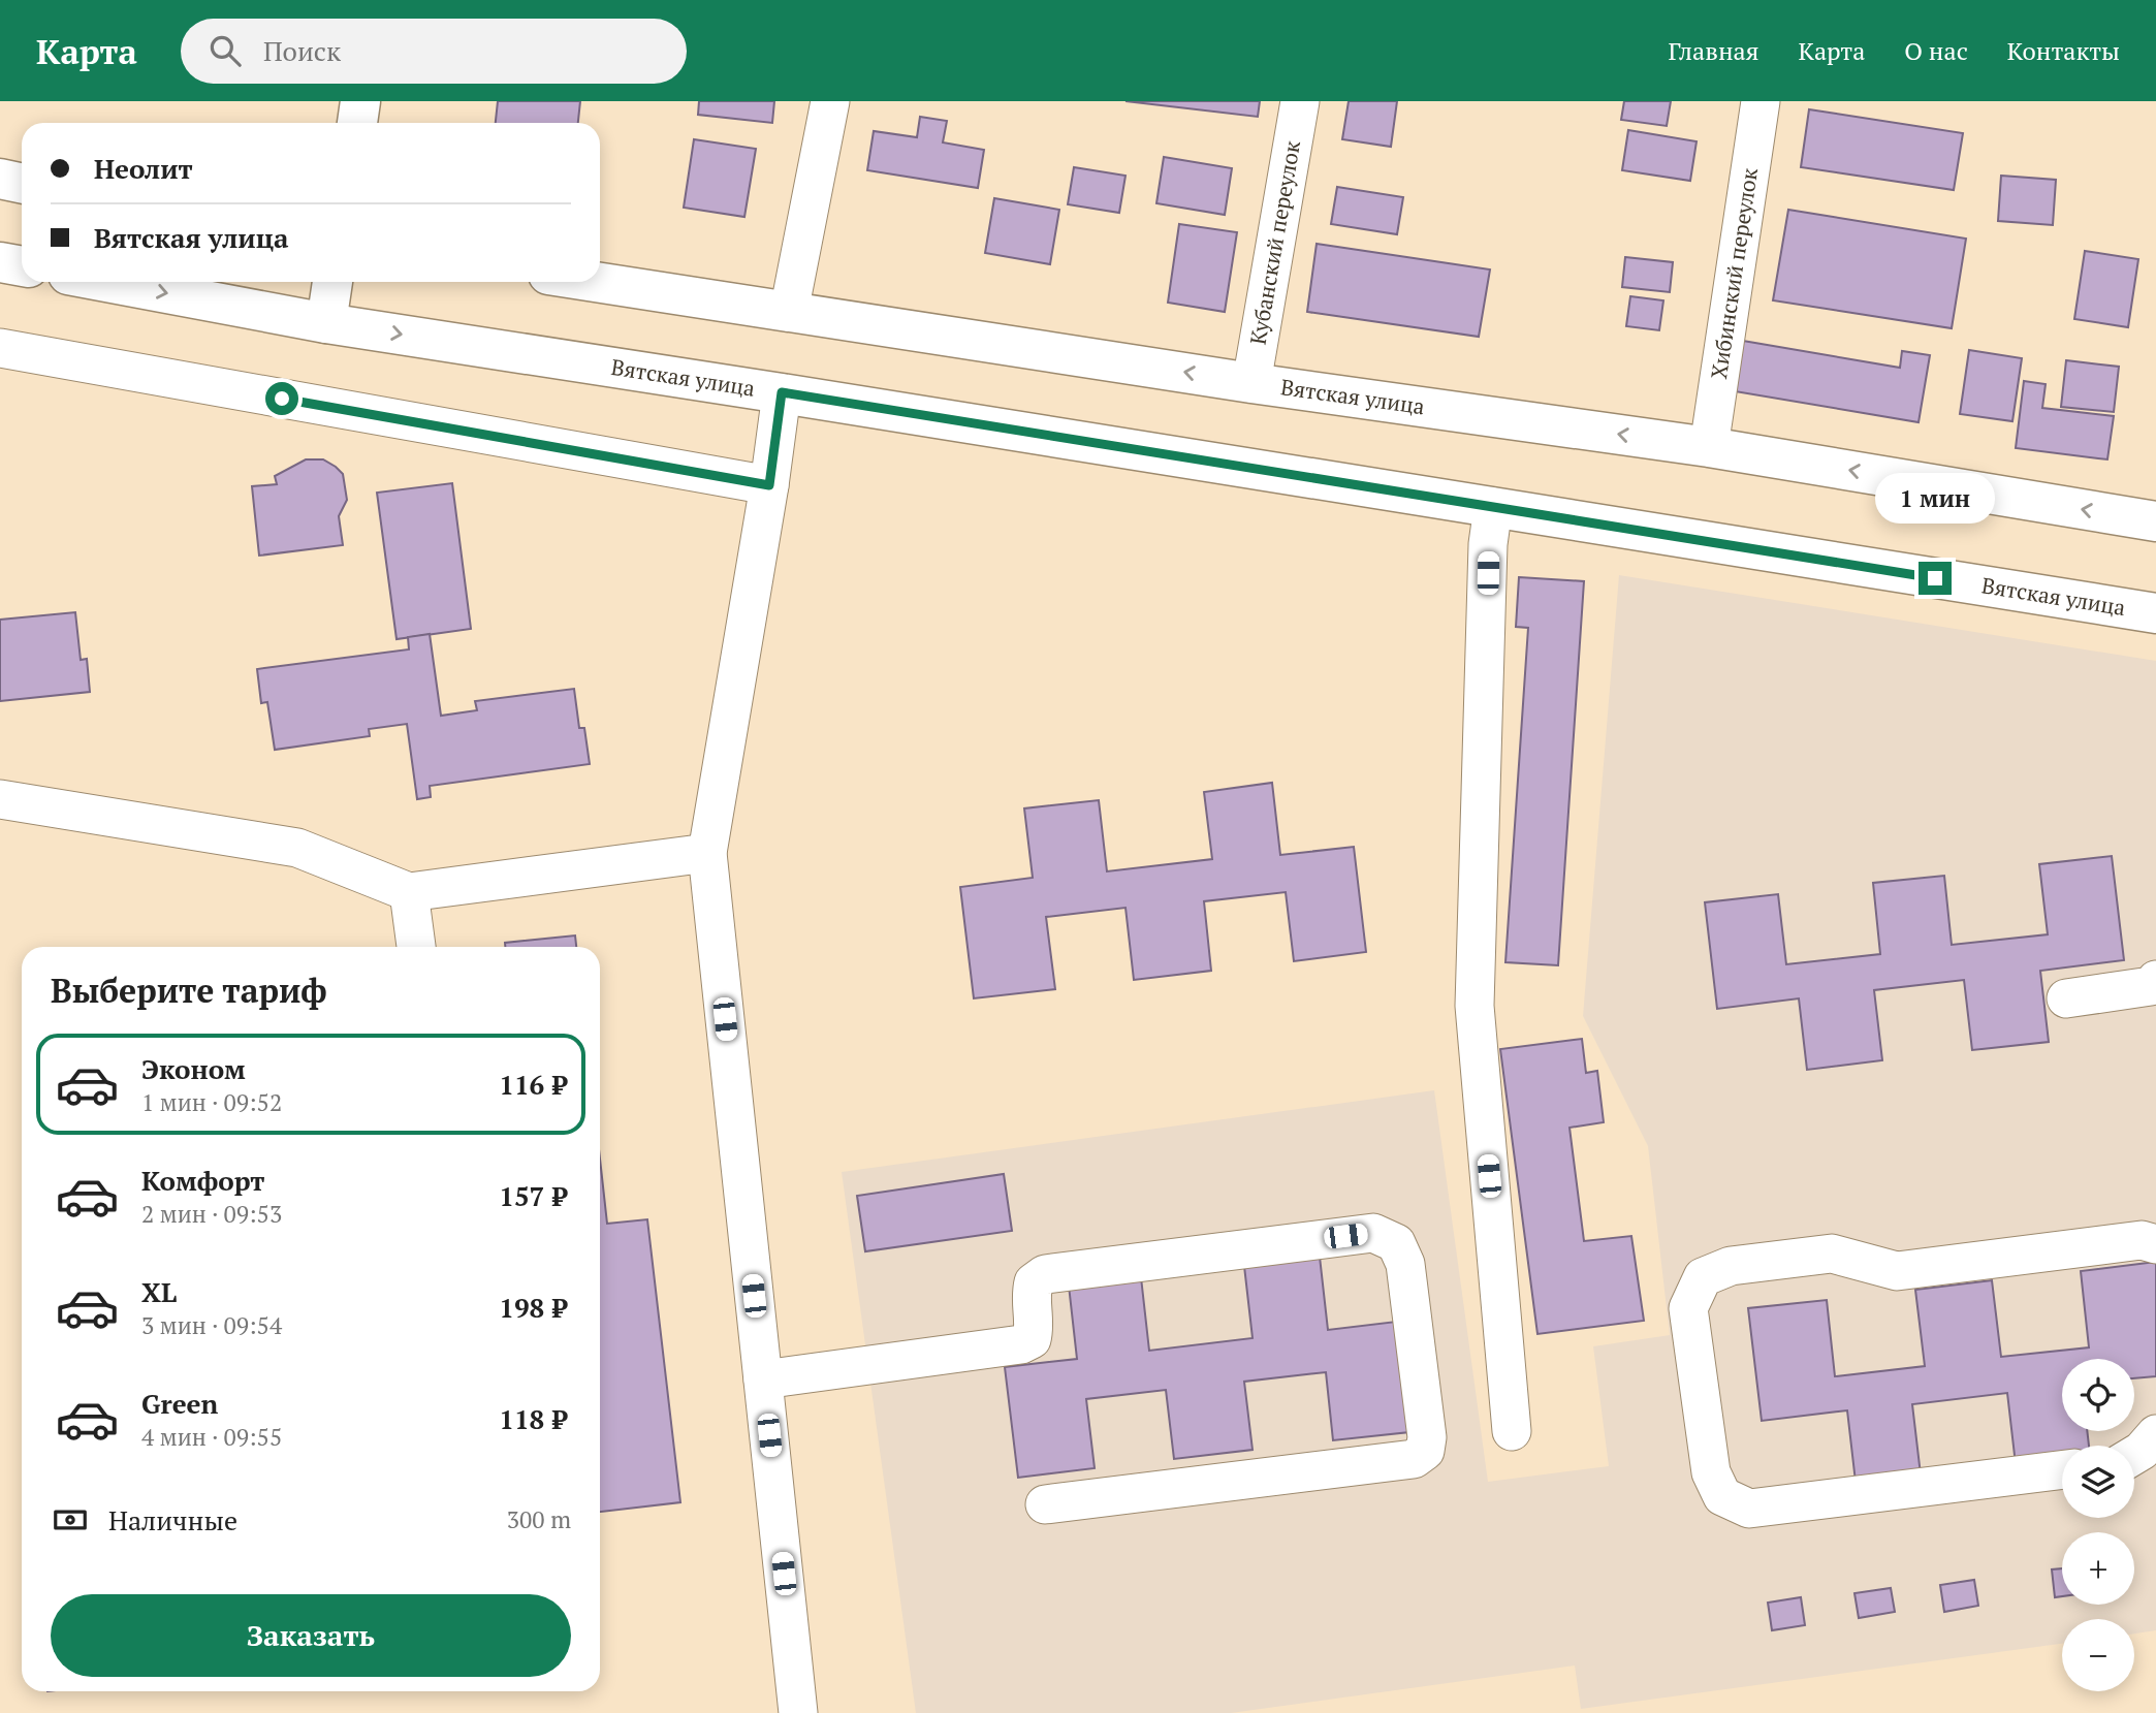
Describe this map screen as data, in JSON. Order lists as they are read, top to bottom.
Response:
{
  "streets": {
    "main road": ["Вятская улица"],
    "street": ["Кубанский переулок", "Хибинский переулок"]
  },
  "crossings": [
    ["Кубанский переулок", "Вятская улица"],
    ["Хибинский переулок", "Вятская улица"]
  ],
  "page": {
    "header": "Карта",
    "search": "Поиск",
    "nav": [
      "Главная",
      "Карта",
      "О нас",
      "Контакты"
    ],
    "banner": ["Неолит", "Вятская улица"],
    "bubble": "1 мин",
    "heading": "Выберите тариф",
    "list": [
      {
        "name": "Эконом",
        "note": "1 мин · 09:52",
        "value": "116 ₽"
      },
      {
        "name": "Комфорт",
        "note": "2 мин · 09:53",
        "value": "157 ₽"
      },
      {
        "name": "XL",
        "note": "3 мин · 09:54",
        "value": "198 ₽"
      },
      {
        "name": "Green",
        "note": "4 мин · 09:55",
        "value": "118 ₽"
      }
    ],
    "map_buttons": ["+", "−"],
    "pay": ["Наличные", "300 m"],
    "buttons": "Заказать"
  }
}
